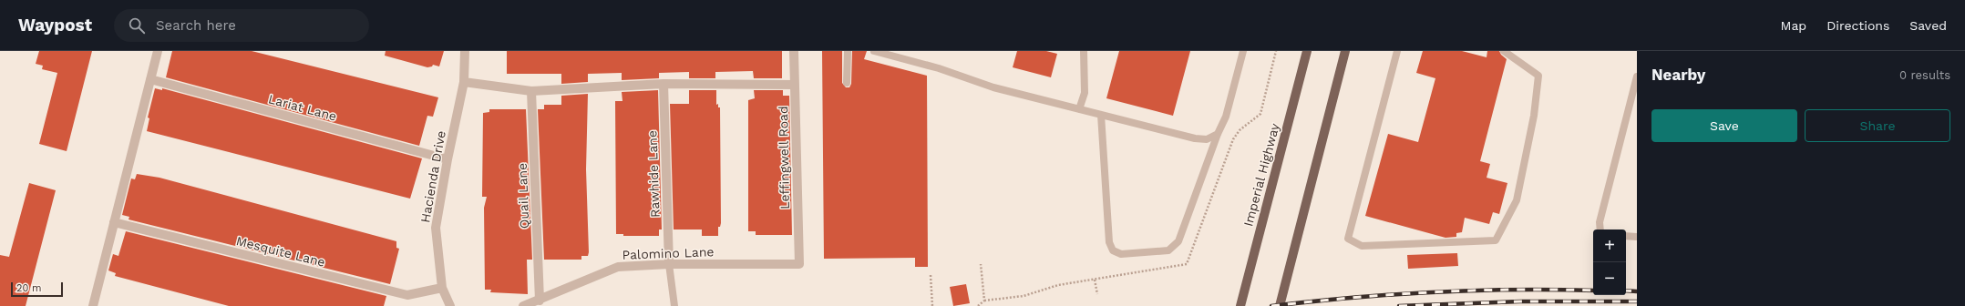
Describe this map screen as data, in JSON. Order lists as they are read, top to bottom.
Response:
{
  "streets": {
    "main road": ["Imperial Highway"],
    "street": [
      "Lariat Lane",
      "Leffingwell Road",
      "Rawhide Lane",
      "Hacienda Drive",
      "Quail Lane",
      "Mesquite Lane",
      "Palomino Lane"
    ]
  },
  "crossings": [
    ["Lariat Lane", "Hacienda Drive"],
    ["Leffingwell Road", "Palomino Lane"],
    ["Rawhide Lane", "Palomino Lane"],
    ["Hacienda Drive", "Mesquite Lane"],
    ["Quail Lane", "Palomino Lane"]
  ],
  "scale_bar": "20 m",
  "page": {
    "header": "Waypost",
    "search": "Search here",
    "nav": ["Map", "Directions", "Saved"],
    "heading": ["Nearby", "0 results"],
    "buttons": ["Save", "Share"],
    "map_buttons": ["+", "−"],
    "scale": "20 m"
  }
}
